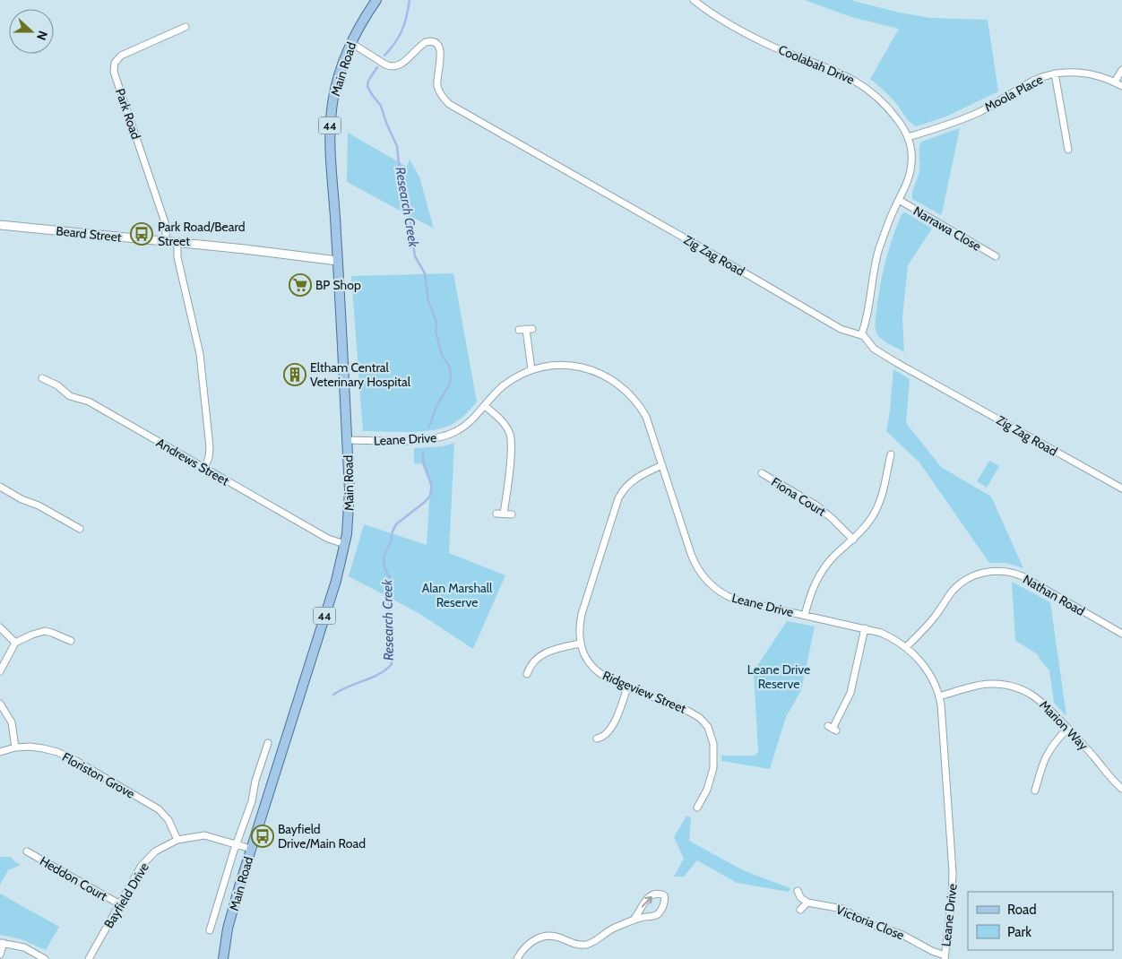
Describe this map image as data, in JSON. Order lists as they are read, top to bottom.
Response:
{
  "streets": {
    "main road": ["Main Road", "44"],
    "street": [
      "Coolabah Drive",
      "Moola Place",
      "Park Road",
      "Narrawa Close",
      "Beard Street",
      "Zig Zag Road",
      "Leane Drive",
      "Andrews Street",
      "Fiona Court",
      "Nathan Road",
      "Ridgeview Street",
      "Marion Way",
      "Floriston Grove",
      "Heddon Court",
      "Bayfield Drive",
      "Victoria Close"
    ]
  },
  "crossings": [
    ["Coolabah Drive", "Moola Place"],
    ["Coolabah Drive", "Narrawa Close"],
    ["Coolabah Drive", "Zig Zag Road"],
    ["Main Road", "Beard Street"],
    ["Main Road", "Zig Zag Road"],
    ["Main Road", "Leane Drive"],
    ["Main Road", "Andrews Street"],
    ["Main Road", "Bayfield Drive"],
    ["Park Road", "Beard Street"],
    ["Leane Drive", "Nathan Road"],
    ["Leane Drive", "Ridgeview Street"],
    ["Leane Drive", "Marion Way"],
    ["Leane Drive", "Victoria Close"],
    ["Floriston Grove", "Bayfield Drive"],
    ["Heddon Court", "Bayfield Drive"]
  ],
  "water": ["Research Creek"],
  "parks": ["Alan Marshall Reserve", "Leane Drive Reserve"],
  "places": {
    "bus stop": ["Park Road/Beard Street", "Bayfield Drive/Main Road"],
    "supermarket": ["BP Shop"],
    "building": ["Eltham Central Veterinary Hospital"]
  },
  "legend": ["Road", "Park"],
  "north": "right"
}
